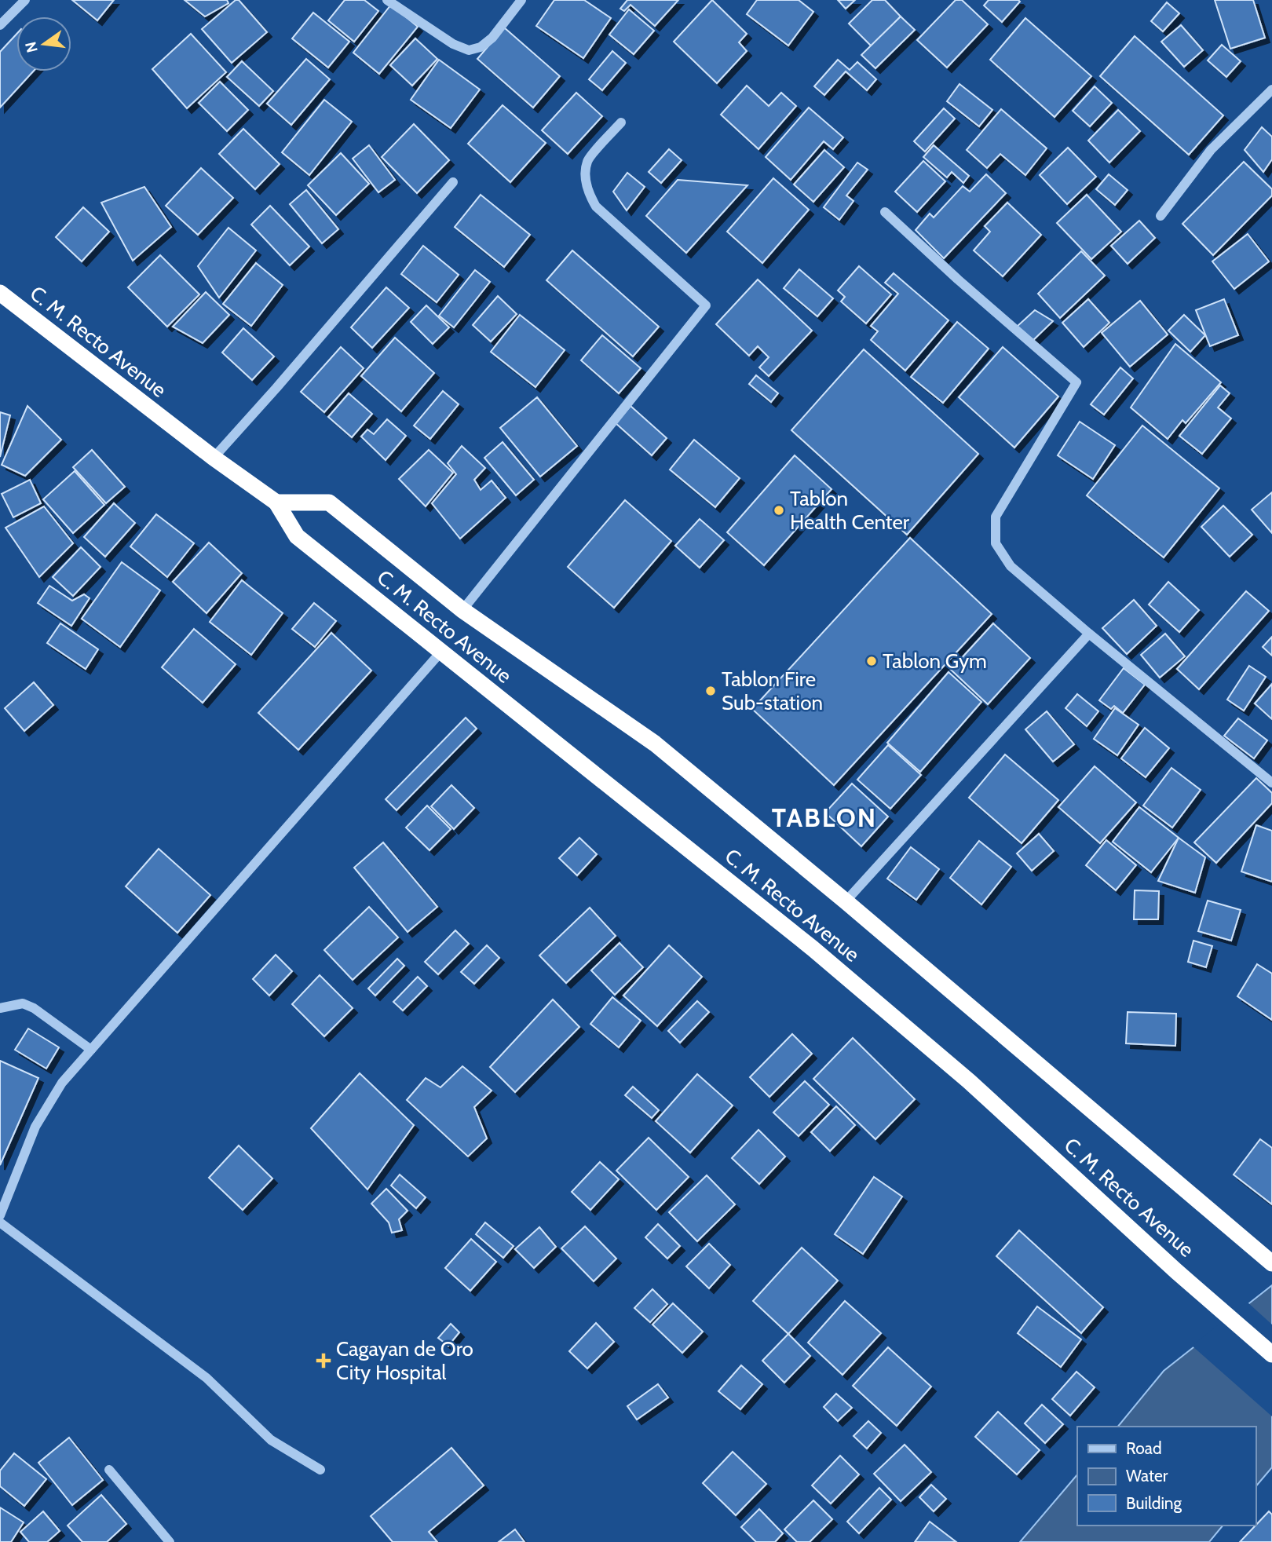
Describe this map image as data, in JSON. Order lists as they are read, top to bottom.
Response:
{
  "streets": {
    "highway": ["C. M. Recto Avenue"]
  },
  "districts": ["TABLON"],
  "places": {
    "other": ["Tablon Health Center", "Tablon Gym", "Tablon Fire Sub-station"],
    "health": ["Cagayan de Oro City Hospital"]
  },
  "legend": ["Road", "Water", "Building"],
  "north": "left"
}
